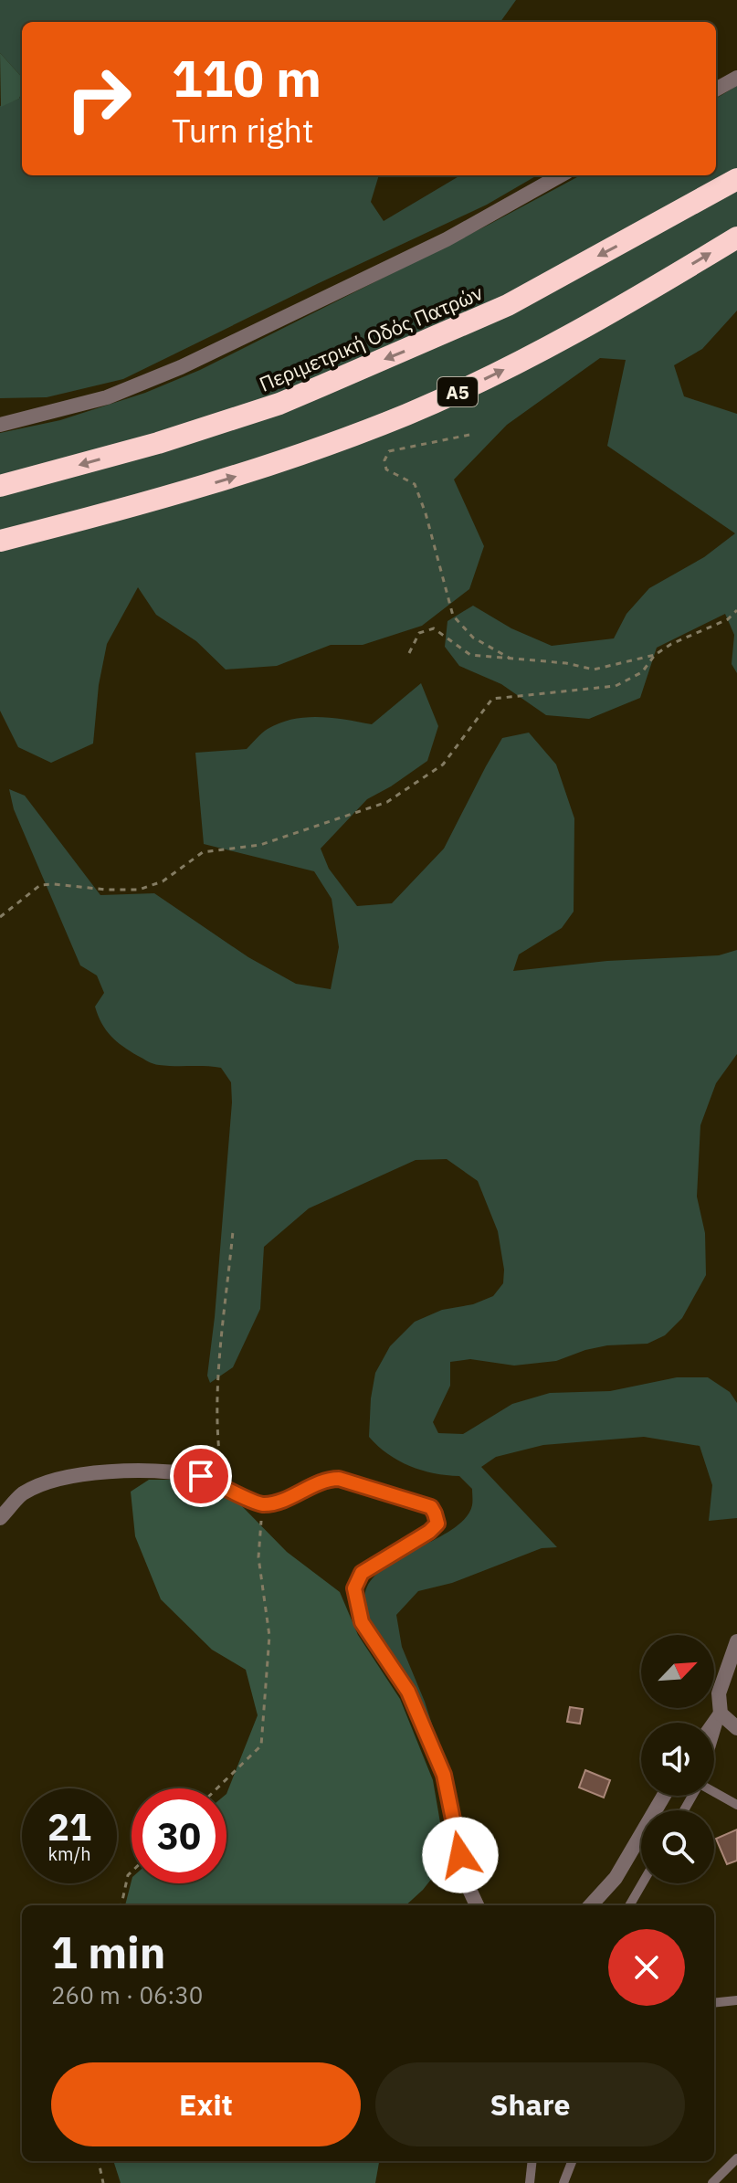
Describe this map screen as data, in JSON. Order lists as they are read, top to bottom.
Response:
{
  "streets": {
    "highway": ["Περιμετρική Οδός Πατρών", "Α5"]
  },
  "north": "top right",
  "page": {
    "turn": ["110 m", "Turn right"],
    "speed": "21 km/h",
    "limit": "30",
    "heading": ["1 min", "260 m · 06:30"],
    "buttons": ["Exit", "Share"]
  }
}
